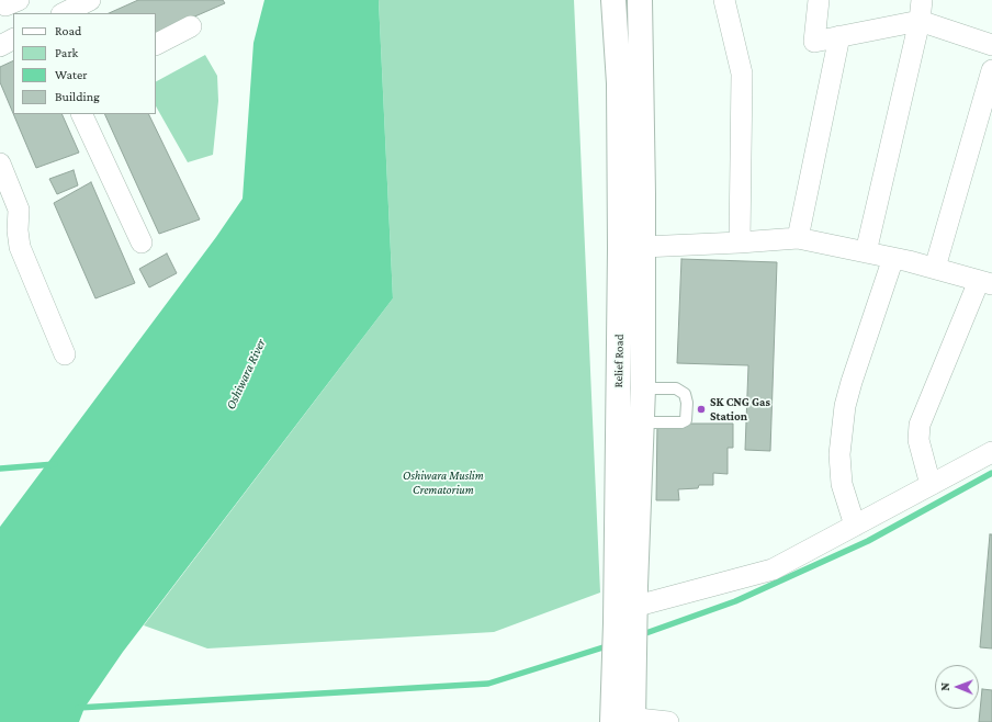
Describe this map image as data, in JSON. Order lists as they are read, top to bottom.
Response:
{
  "streets": {
    "street": ["Relief Road"]
  },
  "water": ["Oshiwara River"],
  "parks": ["Oshiwara Muslim Crematorium"],
  "places": ["SK CNG Gas Station"],
  "legend": [
    "Road",
    "Park",
    "Water",
    "Building"
  ],
  "north": "left"
}
